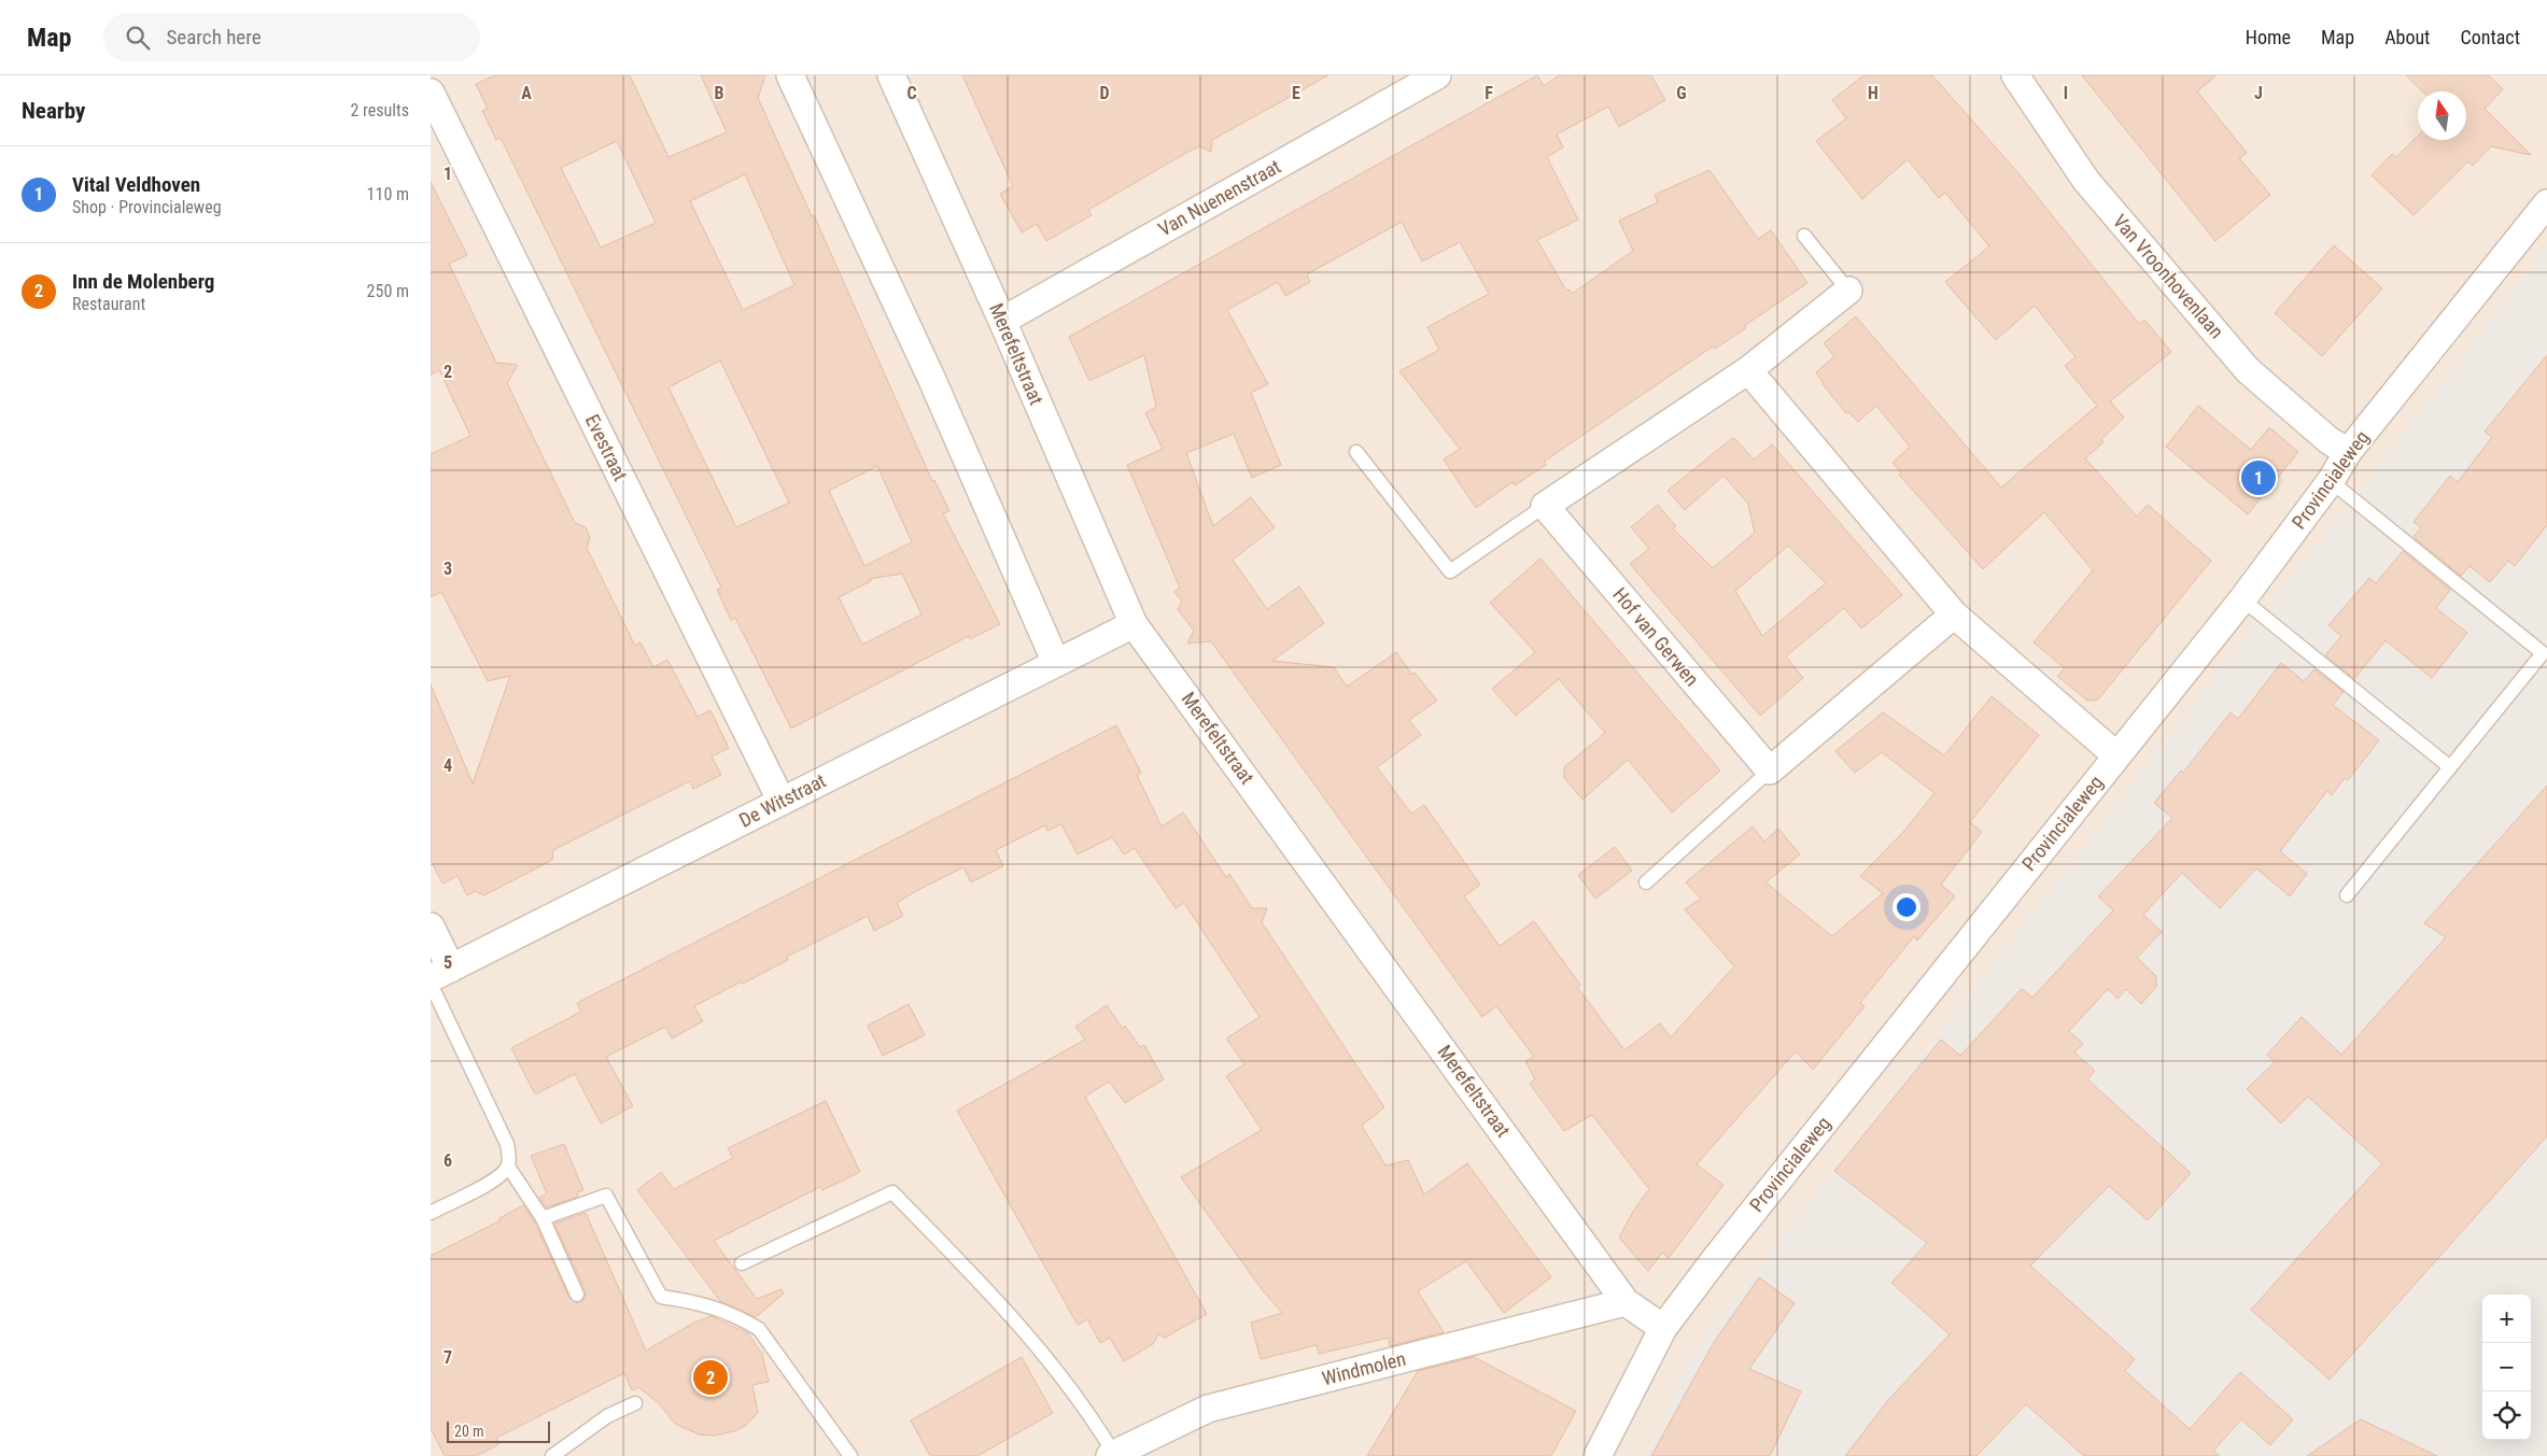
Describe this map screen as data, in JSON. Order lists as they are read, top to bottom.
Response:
{
  "streets": {
    "street": [
      "Van Nuenenstraat",
      "Van Vroonhovenlaan",
      "Merefeltstraat",
      "Evestraat",
      "Provincialeweg",
      "Hof van Gerwen",
      "De Witstraat",
      "Windmolen"
    ]
  },
  "crossings": [
    ["Van Nuenenstraat", "Merefeltstraat"],
    ["Van Vroonhovenlaan", "Provincialeweg"],
    ["Merefeltstraat", "Provincialeweg"],
    ["Merefeltstraat", "De Witstraat"],
    ["Merefeltstraat", "Windmolen"],
    ["Evestraat", "De Witstraat"]
  ],
  "scale_bar": "20 m",
  "north": "top",
  "page": {
    "header": "Map",
    "search": "Search here",
    "nav": [
      "Home",
      "Map",
      "About",
      "Contact"
    ],
    "heading": ["Nearby", "2 results"],
    "list": [
      {
        "mark": "1",
        "name": "Vital Veldhoven",
        "note": "Shop · Provincialeweg",
        "value": "110 m"
      },
      {
        "mark": "2",
        "name": "Inn de Molenberg",
        "note": "Restaurant",
        "value": "250 m"
      }
    ],
    "pins": ["1", "2"],
    "map_buttons": ["+", "−"],
    "scale": "20 m"
  },
  "grid": {
    "columns": [
      "A",
      "B",
      "C",
      "D",
      "E",
      "F",
      "G",
      "H",
      "I",
      "J"
    ],
    "rows": [
      "1",
      "2",
      "3",
      "4",
      "5",
      "6",
      "7"
    ]
  }
}
